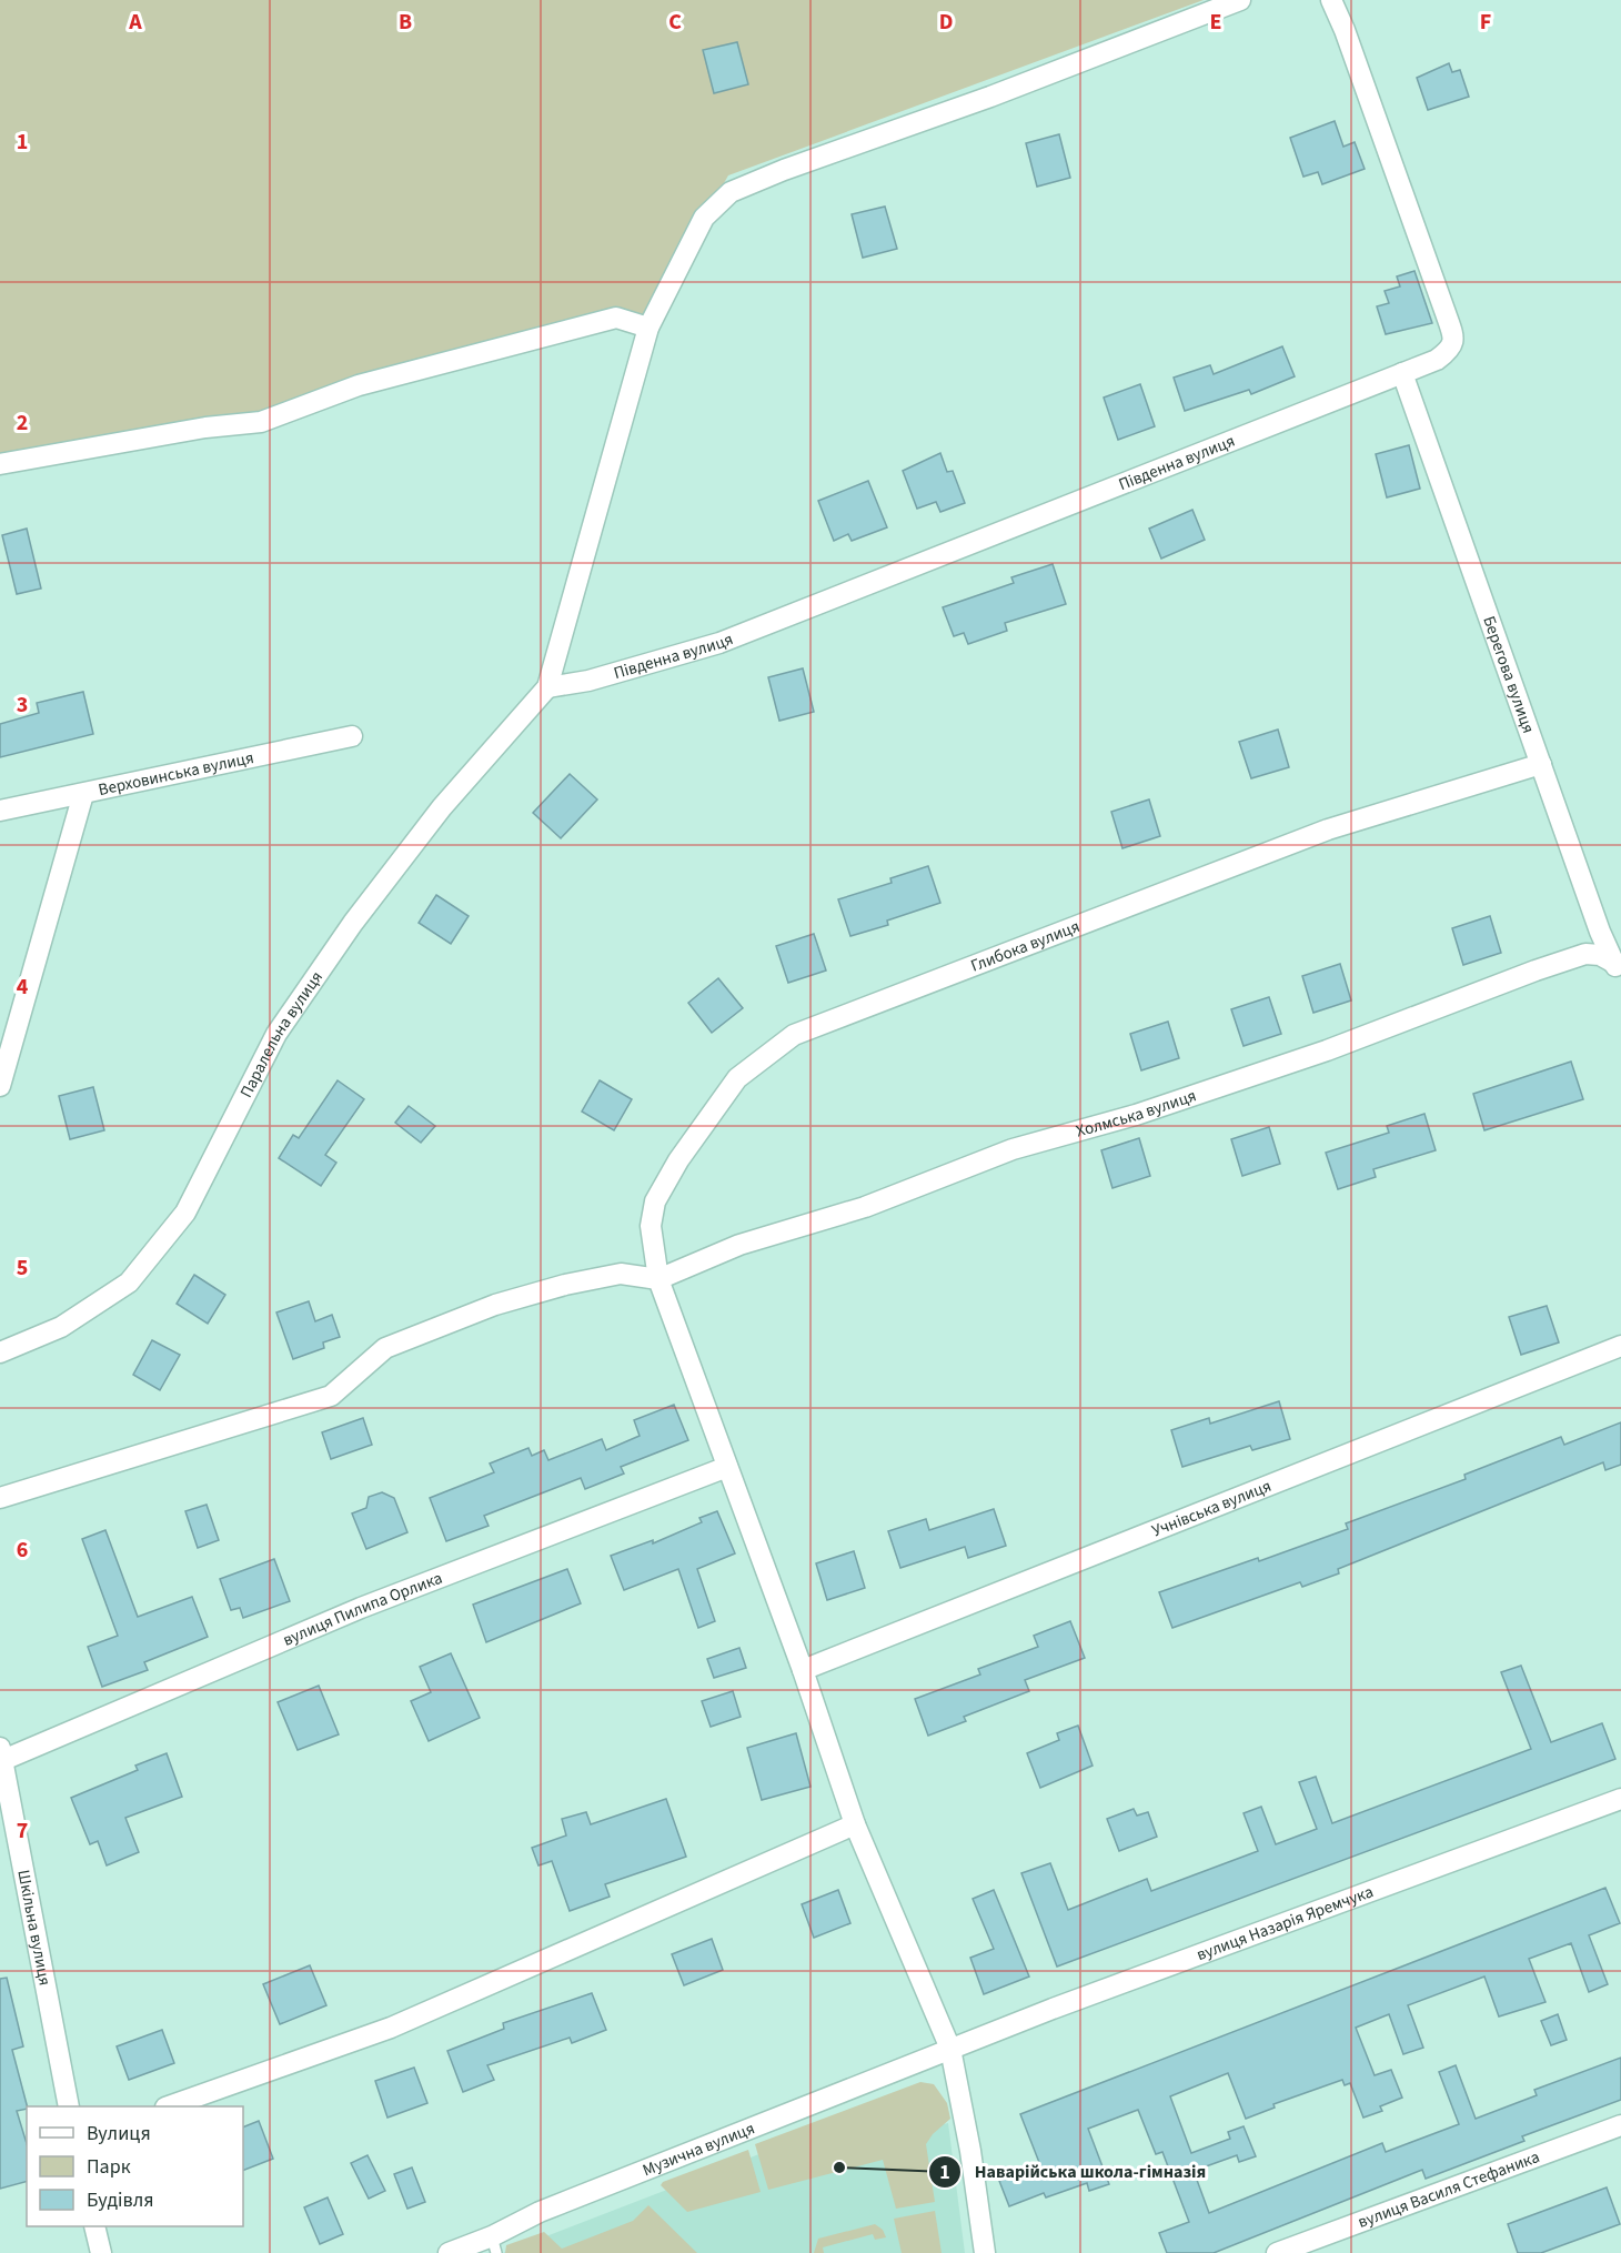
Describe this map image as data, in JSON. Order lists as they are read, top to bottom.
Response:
{
  "streets": {
    "street": [
      "Південна вулиця",
      "Берегова вулиця",
      "Верховинська вулиця",
      "Глибока вулиця",
      "Паралельна вулиця",
      "Холмська вулиця",
      "Учнівська вулиця",
      "вулиця Пилипа Орлика",
      "вулиця Назарія Яремчука",
      "Шкільна вулиця",
      "Музична вулиця",
      "вулиця Василя Стефаника"
    ]
  },
  "crossings": [
    ["Південна вулиця", "Берегова вулиця"],
    ["Південна вулиця", "Паралельна вулиця"],
    ["Берегова вулиця", "Глибока вулиця"],
    ["Берегова вулиця", "Холмська вулиця"],
    ["Глибока вулиця", "Холмська вулиця"],
    ["Глибока вулиця", "Учнівська вулиця"],
    ["Глибока вулиця", "вулиця Пилипа Орлика"],
    ["Глибока вулиця", "вулиця Назарія Яремчука"],
    ["Глибока вулиця", "Музична вулиця"],
    ["вулиця Пилипа Орлика", "Шкільна вулиця"],
    ["вулиця Назарія Яремчука", "Музична вулиця"]
  ],
  "places": ["Наварійська школа-гімназія"],
  "legend": ["Вулиця", "Парк", "Будівля"],
  "grid": {
    "columns": [
      "A",
      "B",
      "C",
      "D",
      "E",
      "F"
    ],
    "rows": [
      "1",
      "2",
      "3",
      "4",
      "5",
      "6",
      "7"
    ]
  }
}
